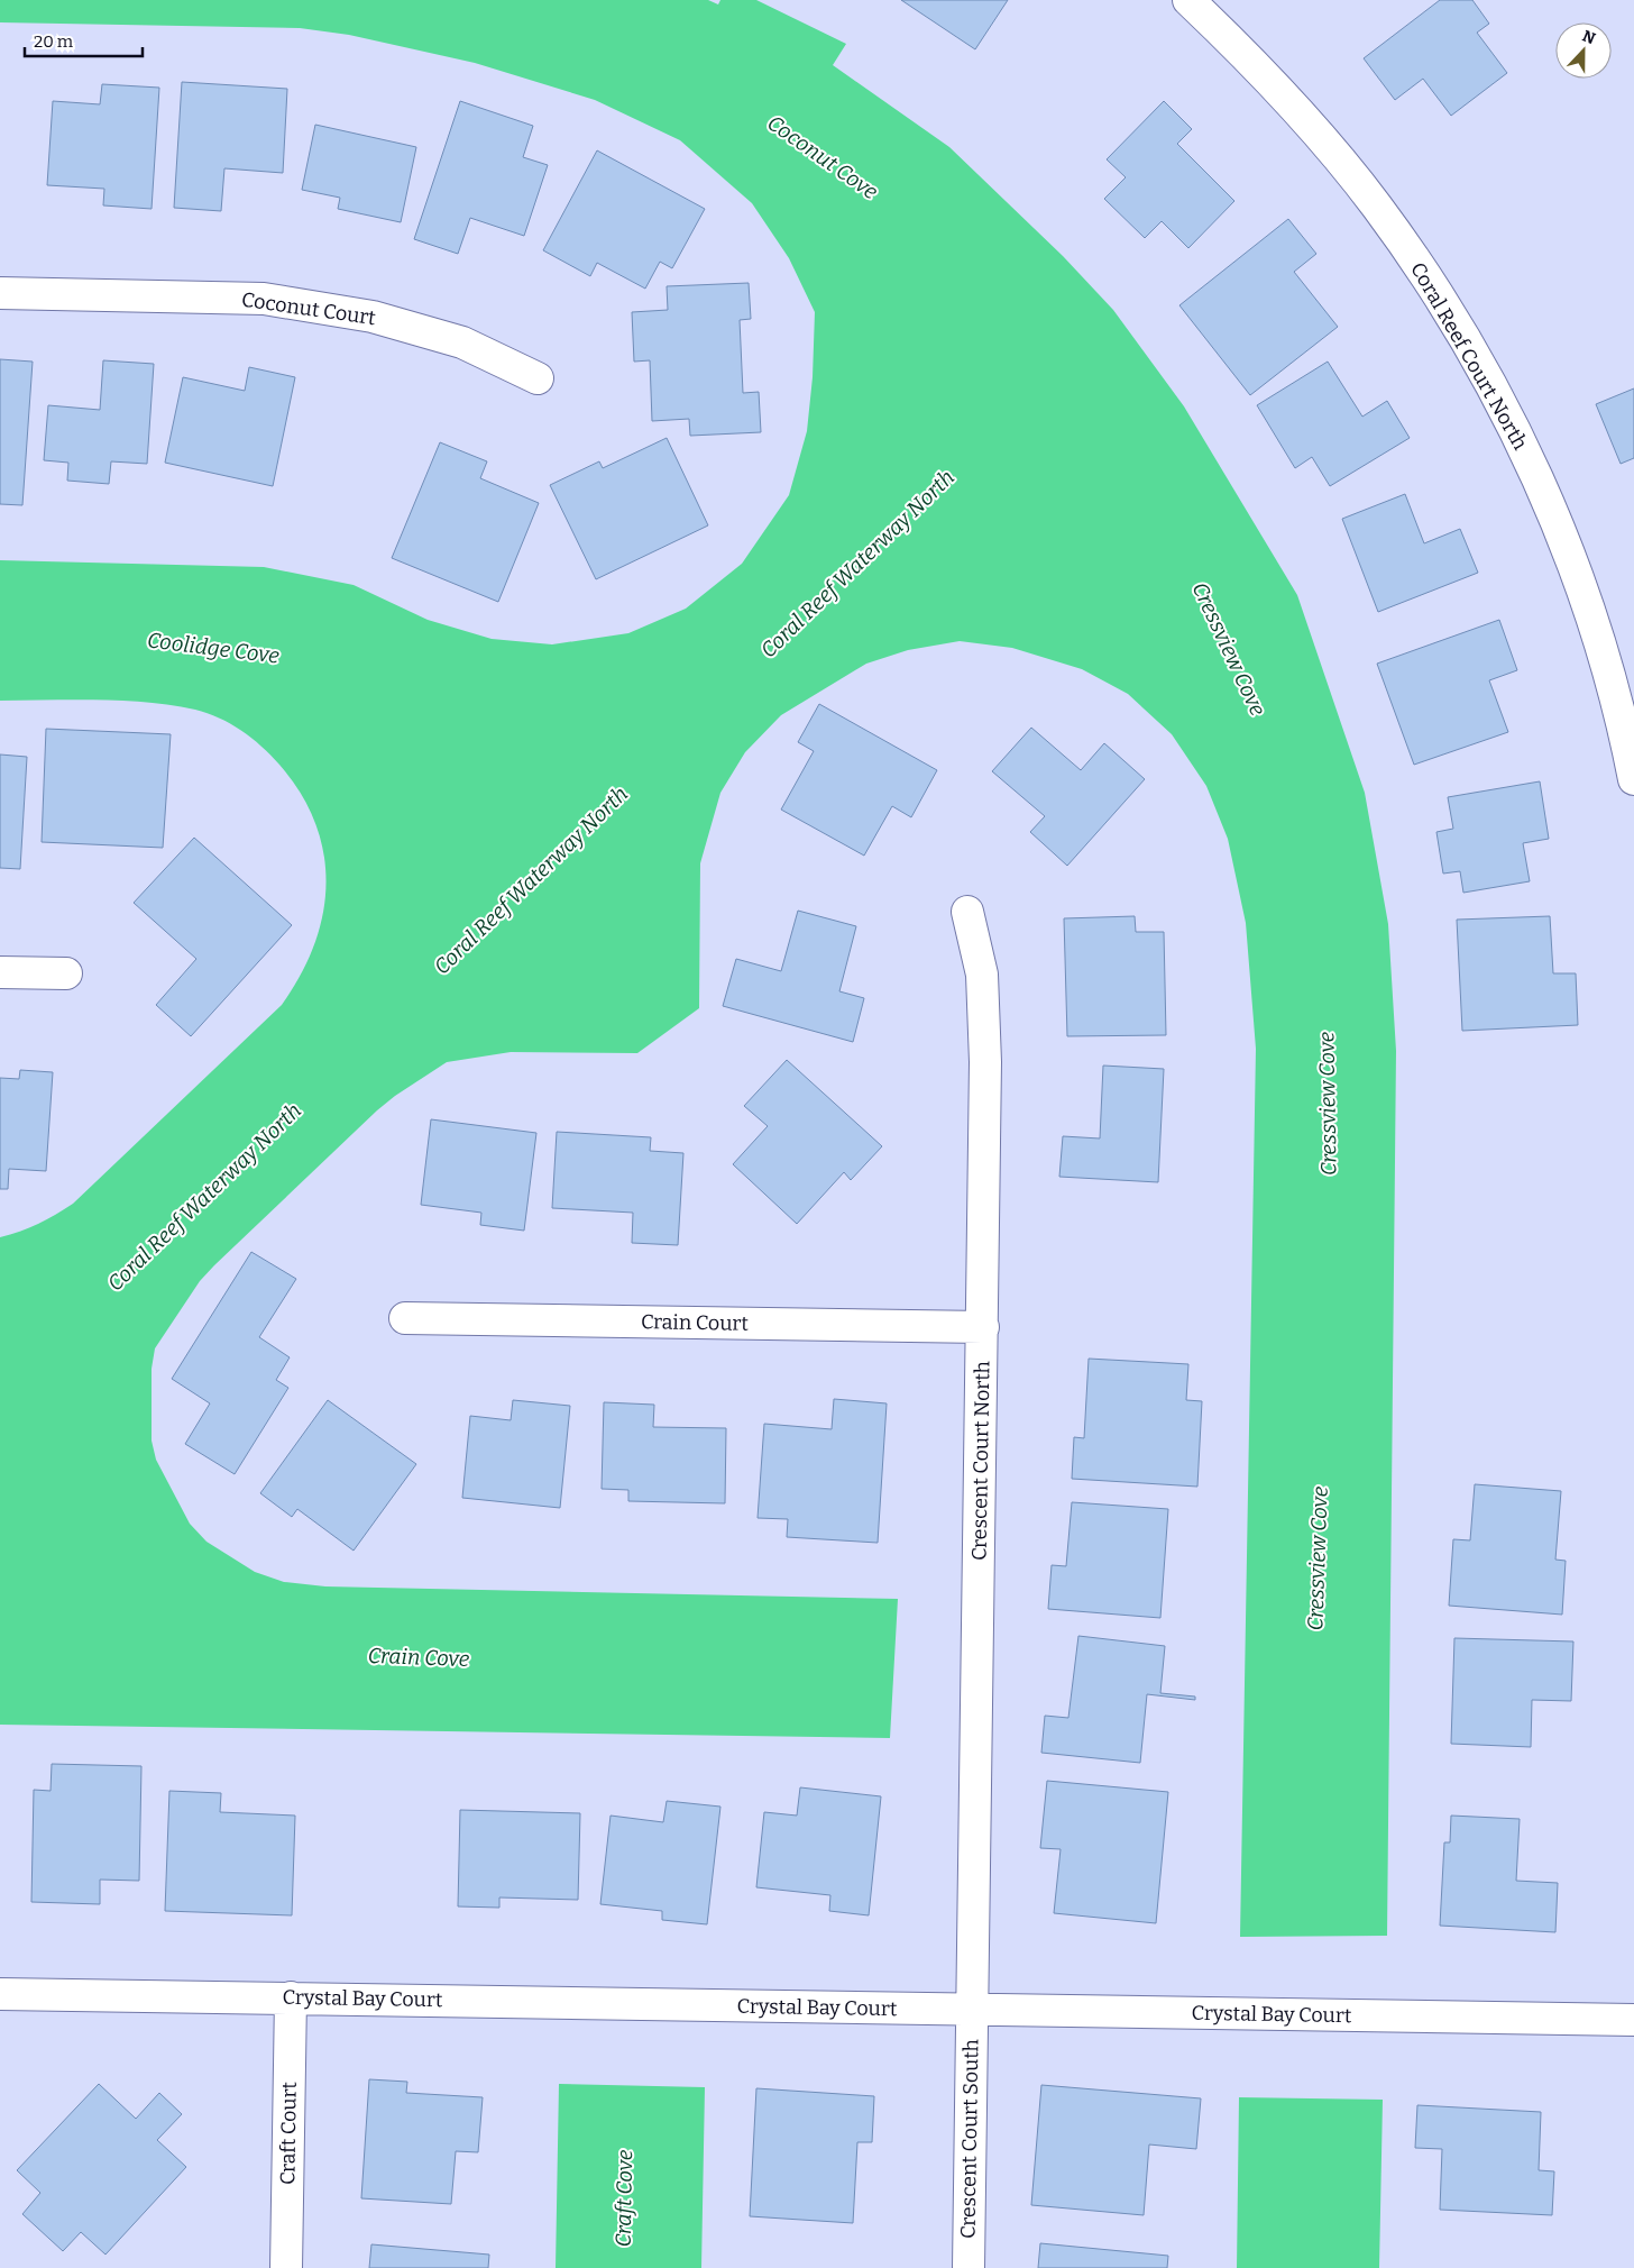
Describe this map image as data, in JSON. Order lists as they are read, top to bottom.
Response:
{
  "streets": {
    "street": [
      "Coconut Court",
      "Coral Reef Court North",
      "Crain Court",
      "Crescent Court North",
      "Crystal Bay Court",
      "Craft Court",
      "Crescent Court South"
    ]
  },
  "crossings": [
    ["Crain Court", "Crescent Court North"],
    ["Crescent Court North", "Crystal Bay Court"],
    ["Crescent Court North", "Crescent Court South"],
    ["Crystal Bay Court", "Craft Court"],
    ["Crystal Bay Court", "Crescent Court South"]
  ],
  "water": [
    "Coconut Cove",
    "Coral Reef Waterway North",
    "Coolidge Cove",
    "Cressview Cove",
    "Crain Cove",
    "Craft Cove"
  ],
  "scale_bar": "20 m",
  "north": "top"
}
